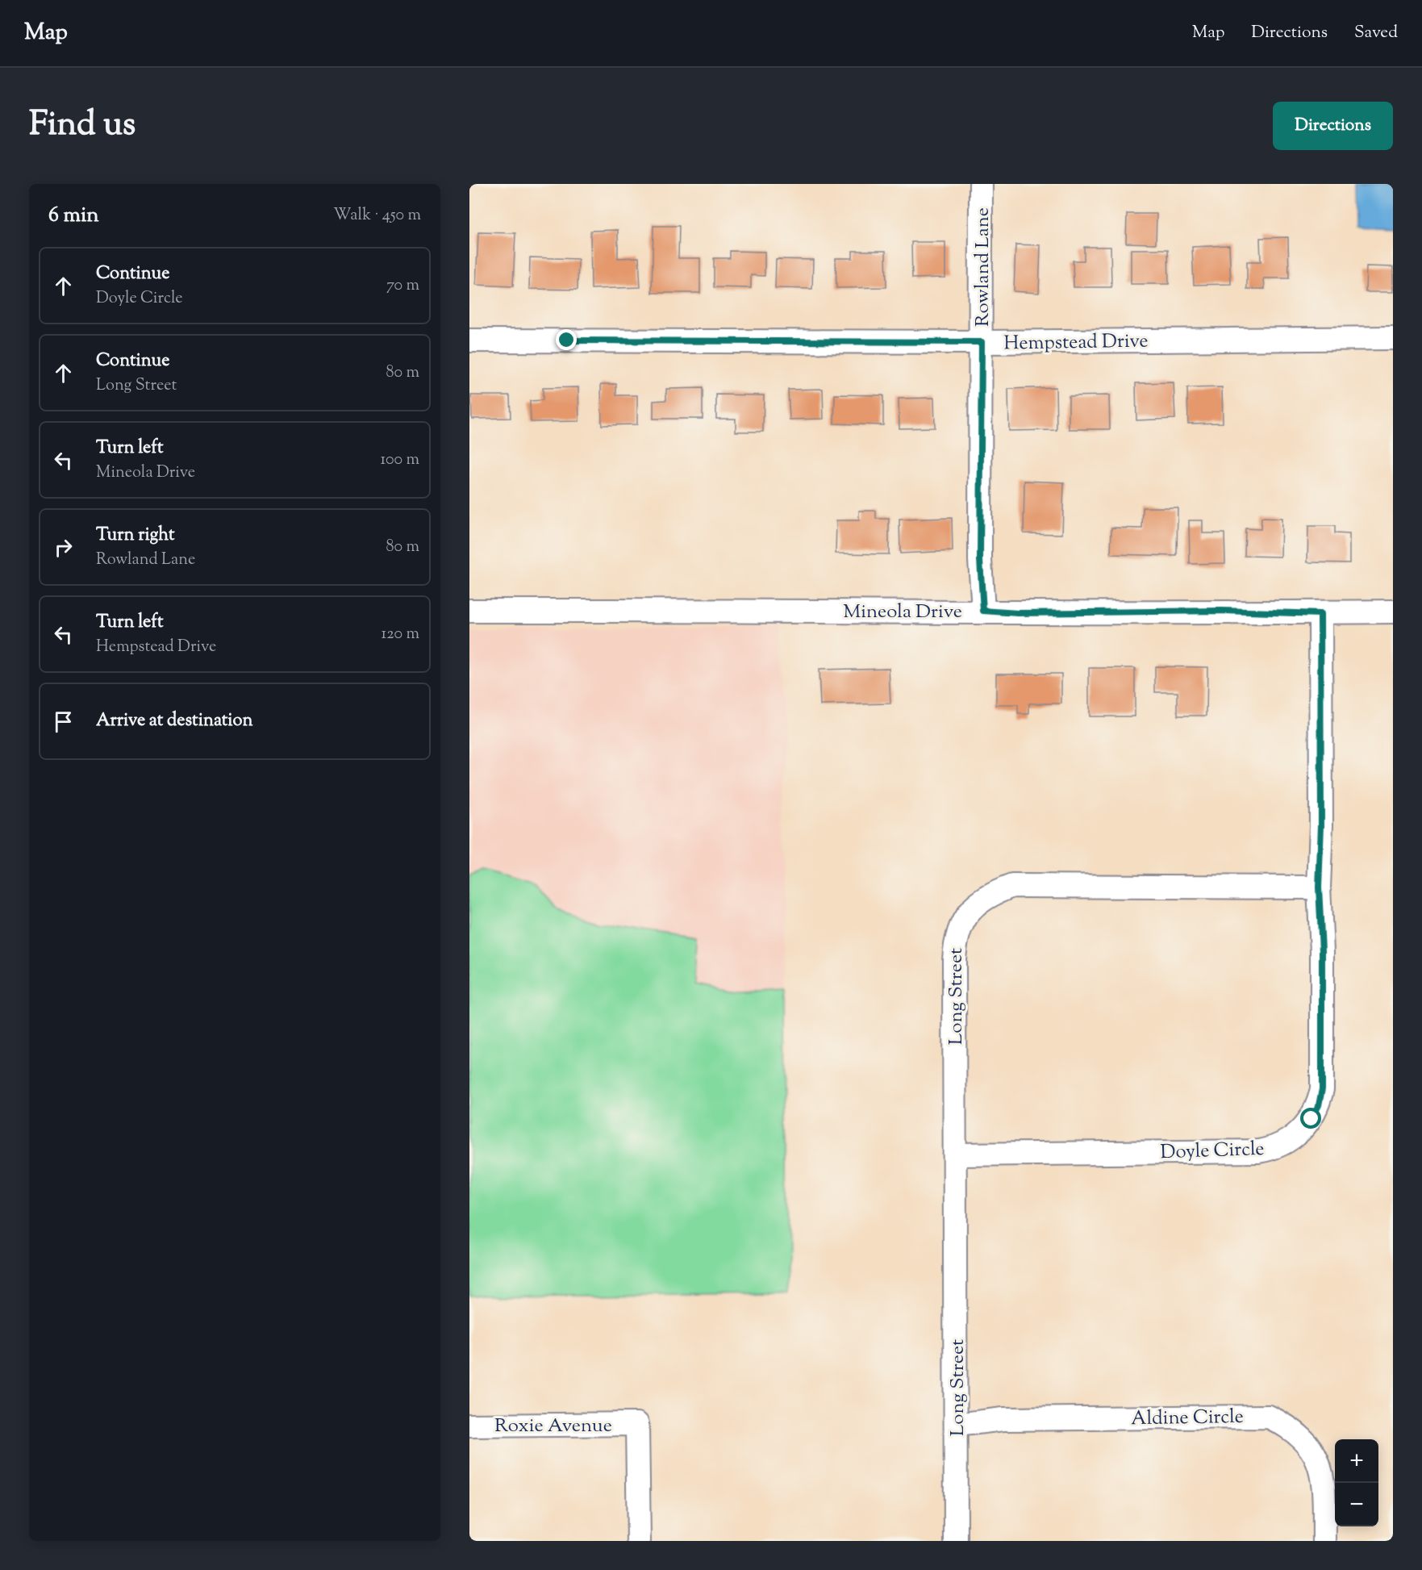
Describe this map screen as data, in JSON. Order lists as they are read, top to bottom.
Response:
{
  "streets": {
    "street": [
      "Rowland Lane",
      "Hempstead Drive",
      "Mineola Drive",
      "Long Street",
      "Doyle Circle",
      "Aldine Circle",
      "Roxie Avenue"
    ]
  },
  "crossings": [
    ["Rowland Lane", "Hempstead Drive"],
    ["Rowland Lane", "Mineola Drive"],
    ["Long Street", "Doyle Circle"],
    ["Long Street", "Aldine Circle"]
  ],
  "page": {
    "header": "Map",
    "nav": ["Map", "Directions", "Saved"],
    "title": "Find us",
    "buttons": "Directions",
    "heading": ["6 min", "Walk · 450 m"],
    "list": [
      ["Continue", "Doyle Circle", "70 m"],
      ["Continue", "Long Street", "80 m"],
      ["Turn left", "Mineola Drive", "100 m"],
      ["Turn right", "Rowland Lane", "80 m"],
      ["Turn left", "Hempstead Drive", "120 m"],
      "Arrive at destination"
    ],
    "map_buttons": ["+", "−"]
  }
}
